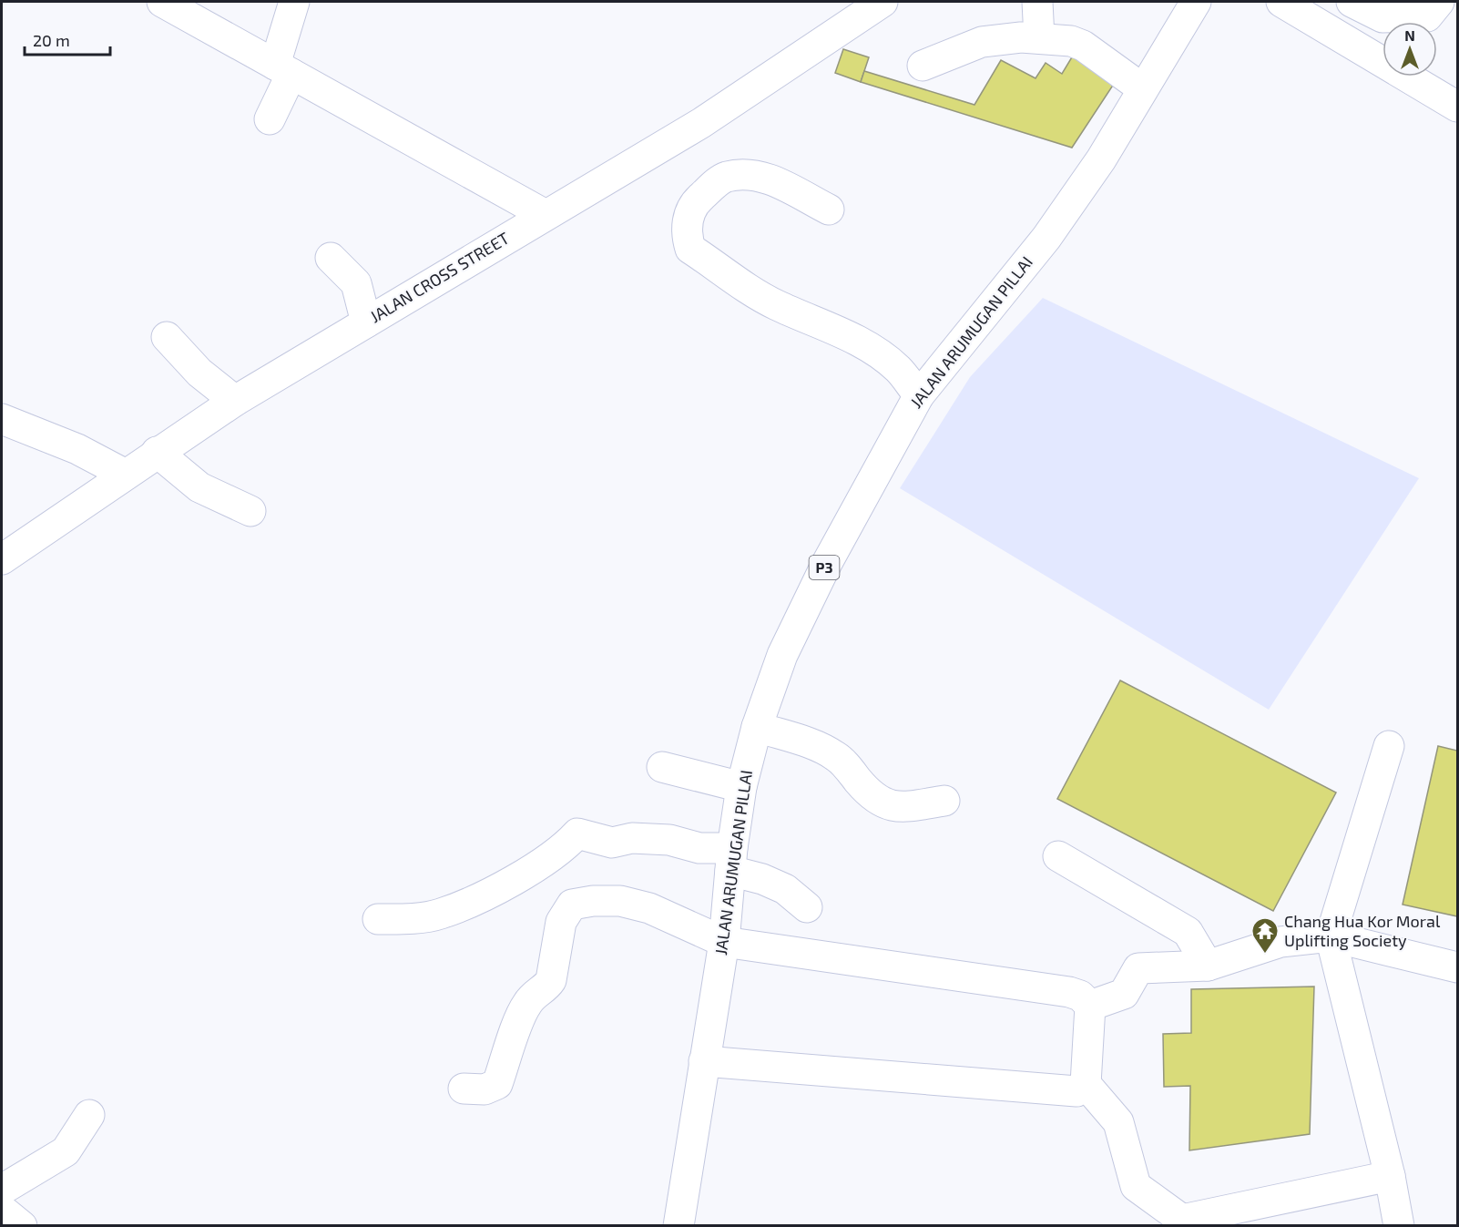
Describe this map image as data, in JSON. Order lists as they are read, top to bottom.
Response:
{
  "streets": {
    "street": ["JALAN CROSS STREET", "JALAN ARUMUGAN PILLAI", "P3"]
  },
  "places": {
    "temple": ["Chang Hua Kor Moral Uplifting Society"]
  },
  "scale_bar": "20 m",
  "north": "top"
}
